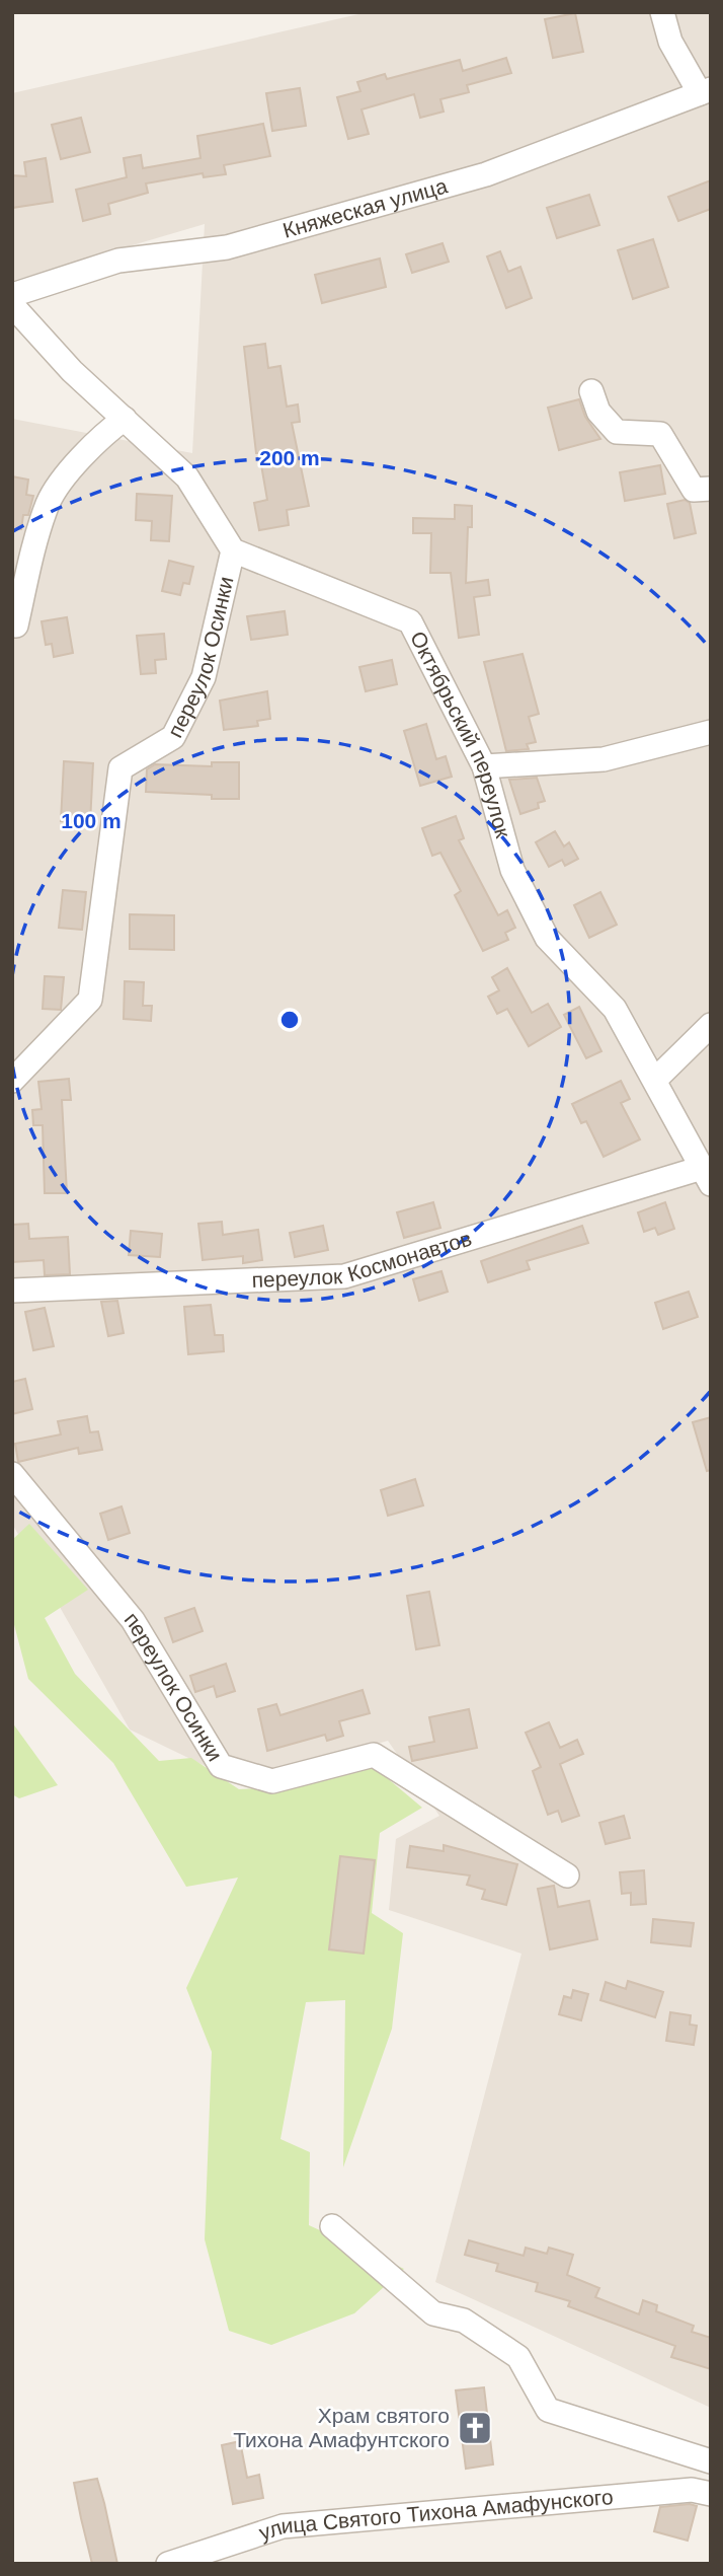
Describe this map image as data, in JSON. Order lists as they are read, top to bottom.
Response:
{
  "streets": {
    "street": [
      "Княжеская улица",
      "переулок Осинки",
      "Октябрьский переулок",
      "переулок Космонавтов",
      "улица Святого Тихона Амафунского"
    ]
  },
  "crossings": [
    ["переулок Осинки", "Октябрьский переулок"],
    ["Октябрьский переулок", "переулок Космонавтов"]
  ],
  "places": {
    "church": ["Храм святого Тихона Амафунтского"]
  },
  "rings": ["200 m", "100 m"]
}
